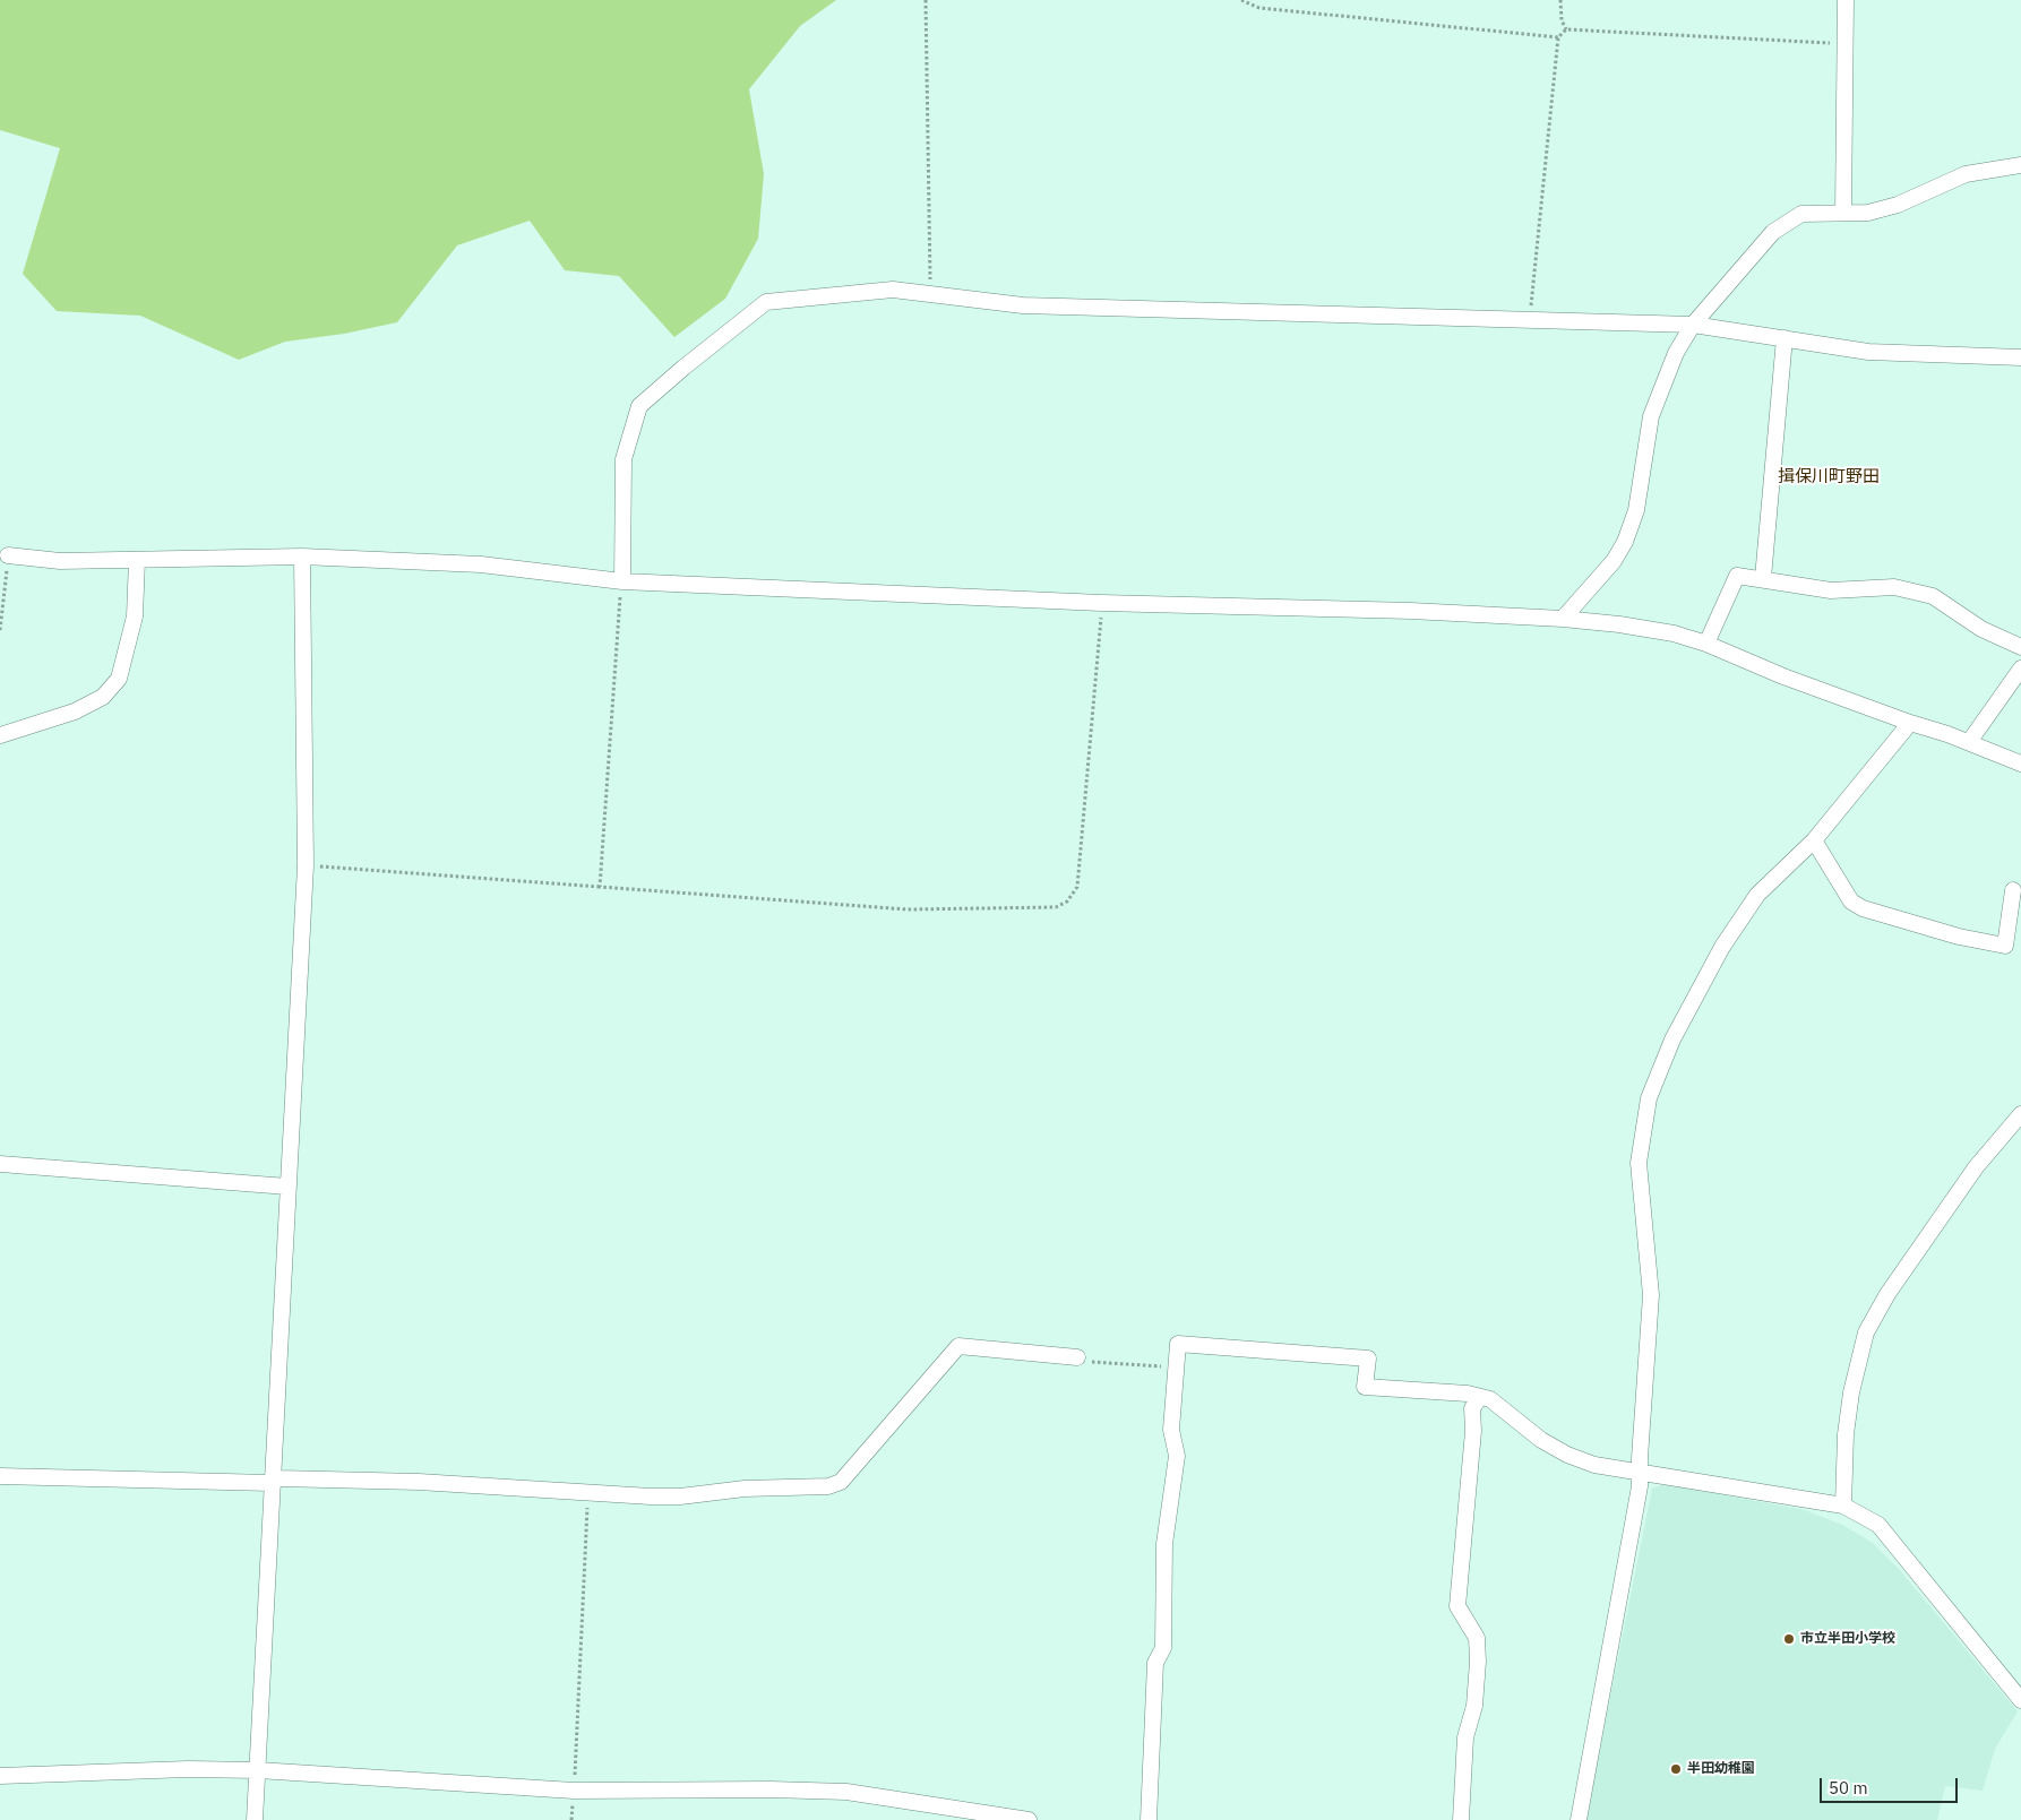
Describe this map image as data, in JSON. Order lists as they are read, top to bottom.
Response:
{
  "districts": ["揖保川町野田"],
  "places": ["市立半田小学校", "半田幼稚園"],
  "scale_bar": "50 m"
}
